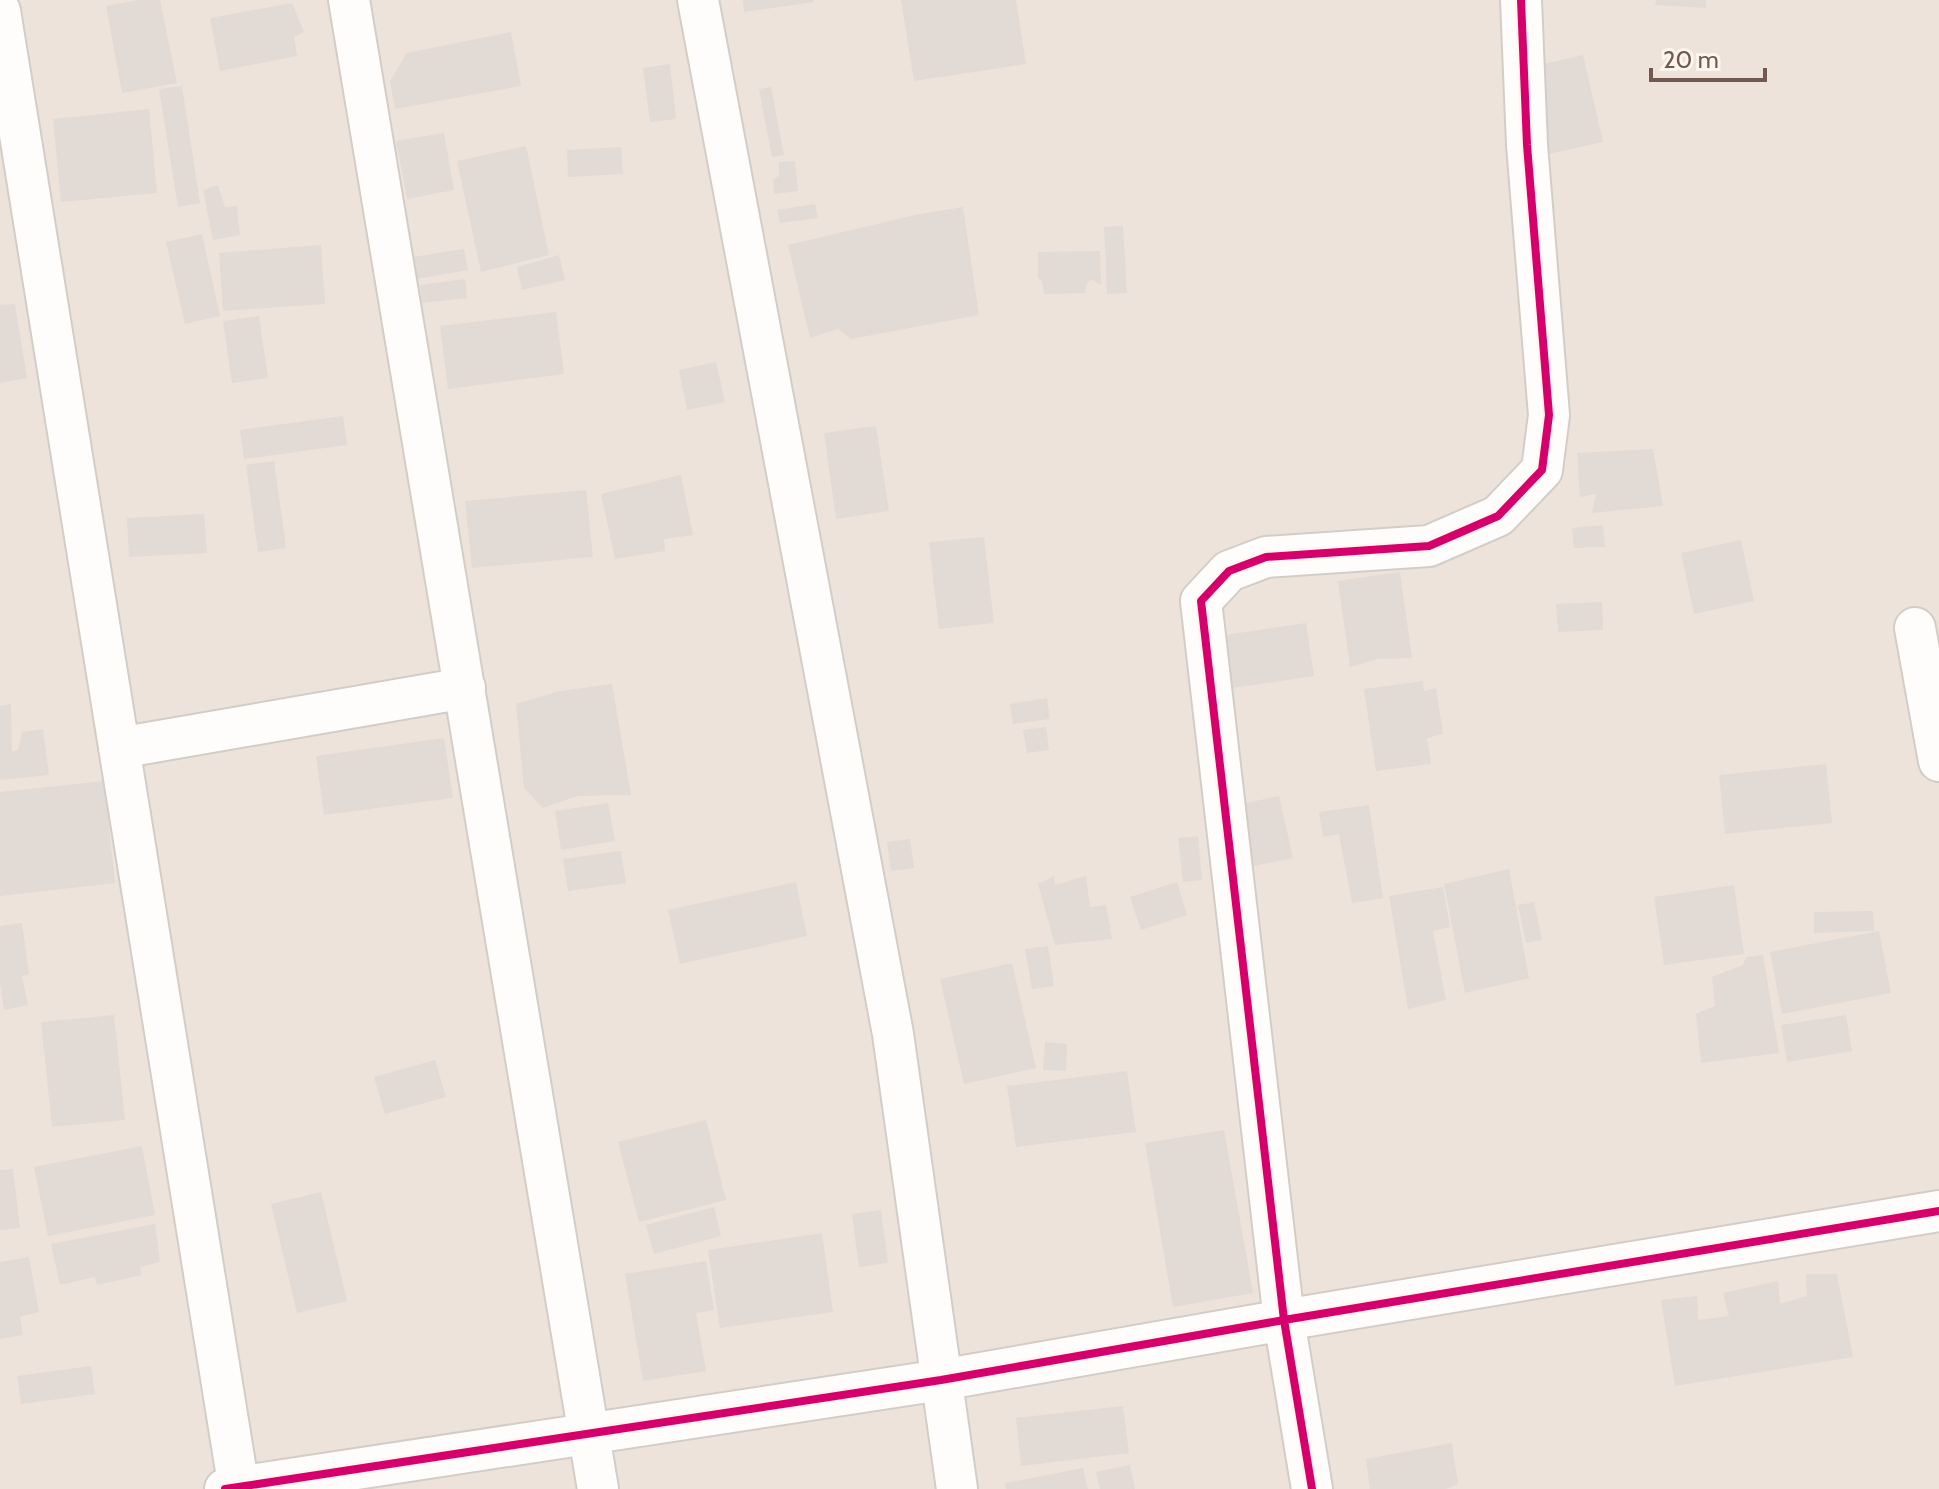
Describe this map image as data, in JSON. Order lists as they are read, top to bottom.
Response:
{
  "scale_bar": "20 m"
}
